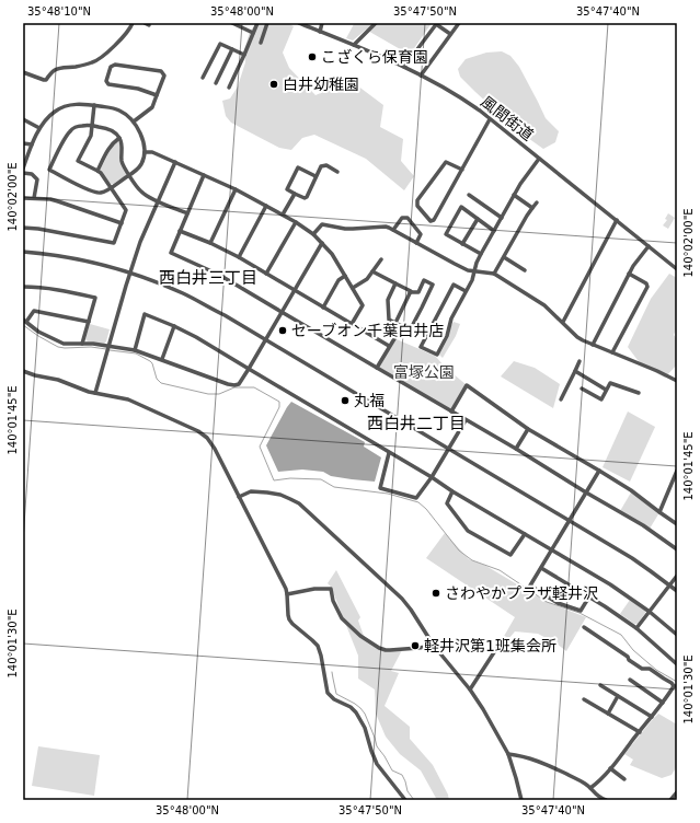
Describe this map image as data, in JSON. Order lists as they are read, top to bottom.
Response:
{
  "streets": {
    "street": ["風間街道"]
  },
  "districts": ["西白井三丁目", "西白井二丁目"],
  "parks": ["富塚公園"],
  "places": [
    "こざくら保育園",
    "白井幼稚園",
    "セーブオン千葉白井店",
    "丸福",
    "さわやかプラザ軽井沢",
    "軽井沢第1班集会所"
  ],
  "coordinates": [
    "35°48'10\"N",
    "35°48'00\"N",
    "35°47'50\"N",
    "35°47'40\"N",
    "140°02'00\"E",
    "140°01'45\"E",
    "140°01'30\"E"
  ]
}
